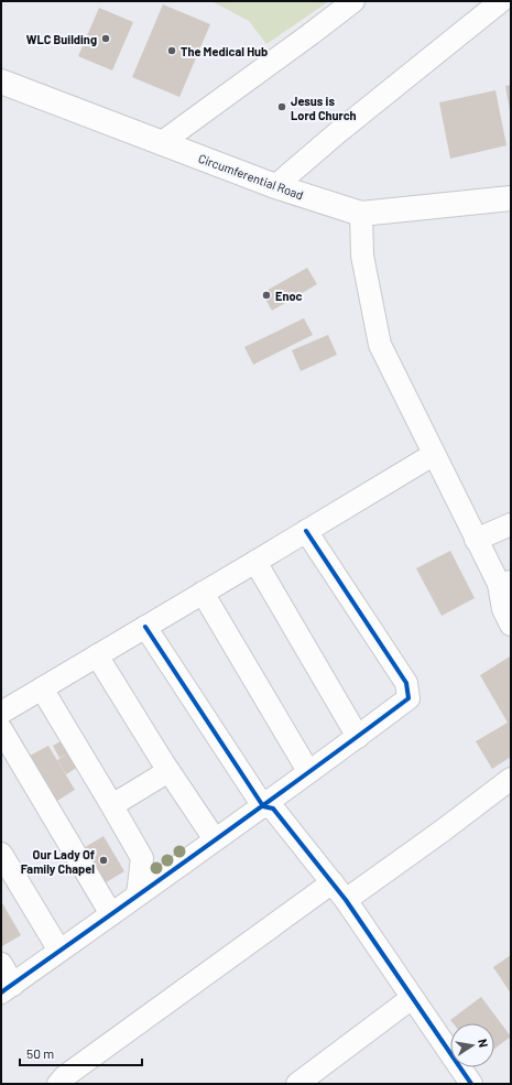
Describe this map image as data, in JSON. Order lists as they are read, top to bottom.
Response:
{
  "streets": {
    "main road": ["Circumferential Road"]
  },
  "places": [
    "WLC Building",
    "The Medical Hub",
    "Jesus is Lord Church",
    "Enoc",
    "Our Lady Of Family Chapel"
  ],
  "scale_bar": "50 m",
  "north": "right"
}
